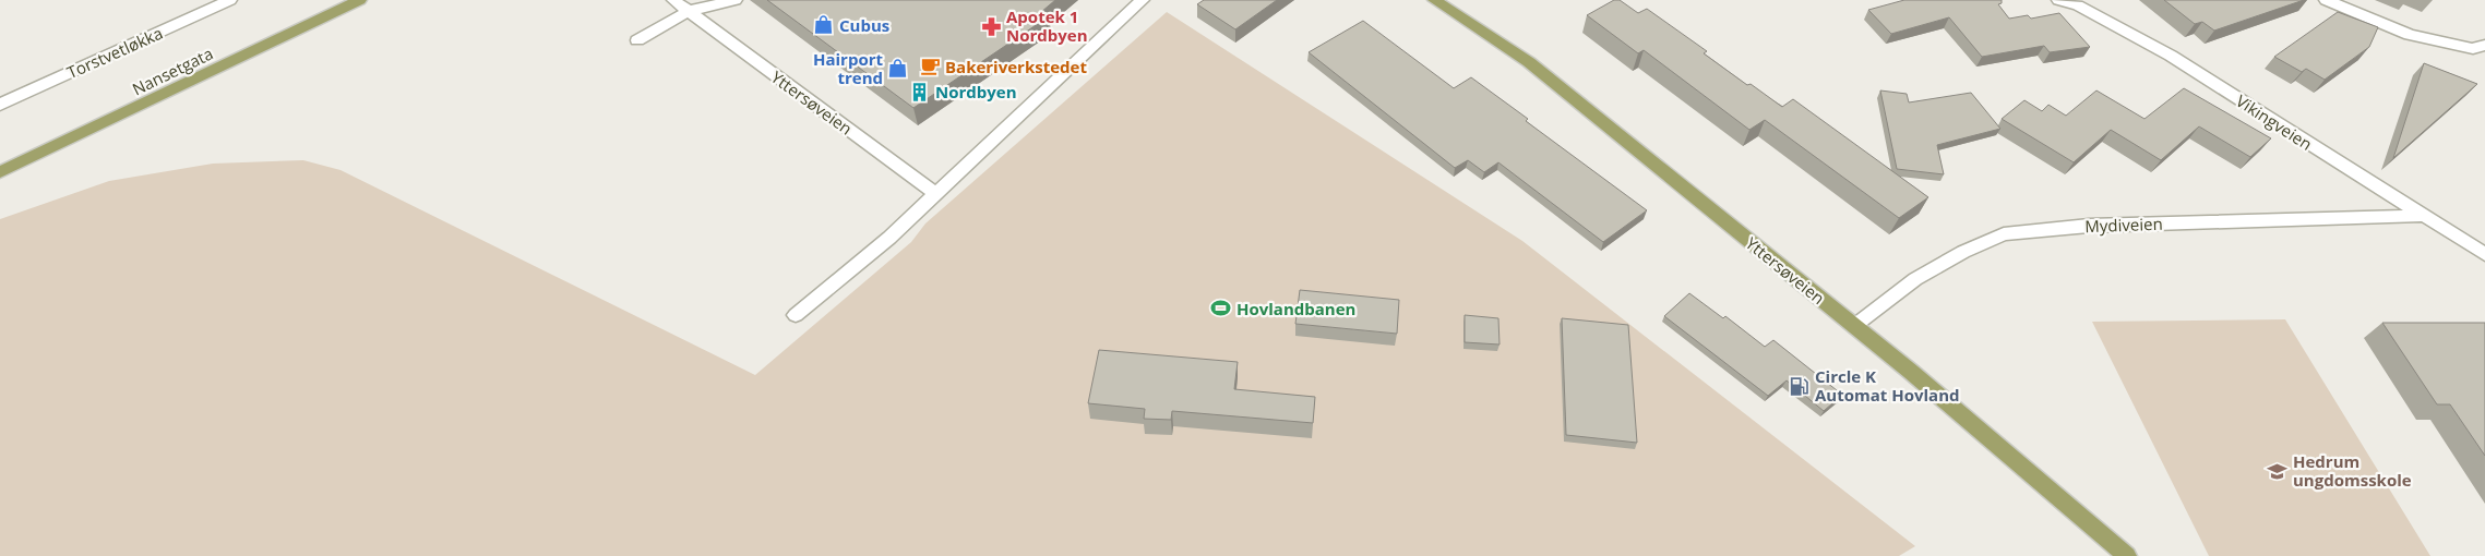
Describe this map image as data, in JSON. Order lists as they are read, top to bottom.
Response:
{
  "streets": {
    "main road": ["Nansetgata", "Yttersøveien"],
    "street": ["Torstvetløkka", "Vikingveien", "Mydiveien"]
  },
  "crossings": [
    ["Yttersøveien", "Mydiveien"],
    ["Vikingveien", "Mydiveien"]
  ],
  "places": {
    "shop": ["Cubus", "Hairport trend"],
    "pharmacy": ["Apotek 1 Nordbyen"],
    "cafe": ["Bakeriverkstedet"],
    "building": ["Nordbyen"],
    "sports": ["Hovlandbanen"],
    "fuel station": ["Circle K Automat Hovland"],
    "school or university": ["Hedrum ungdomsskole"]
  }
}
